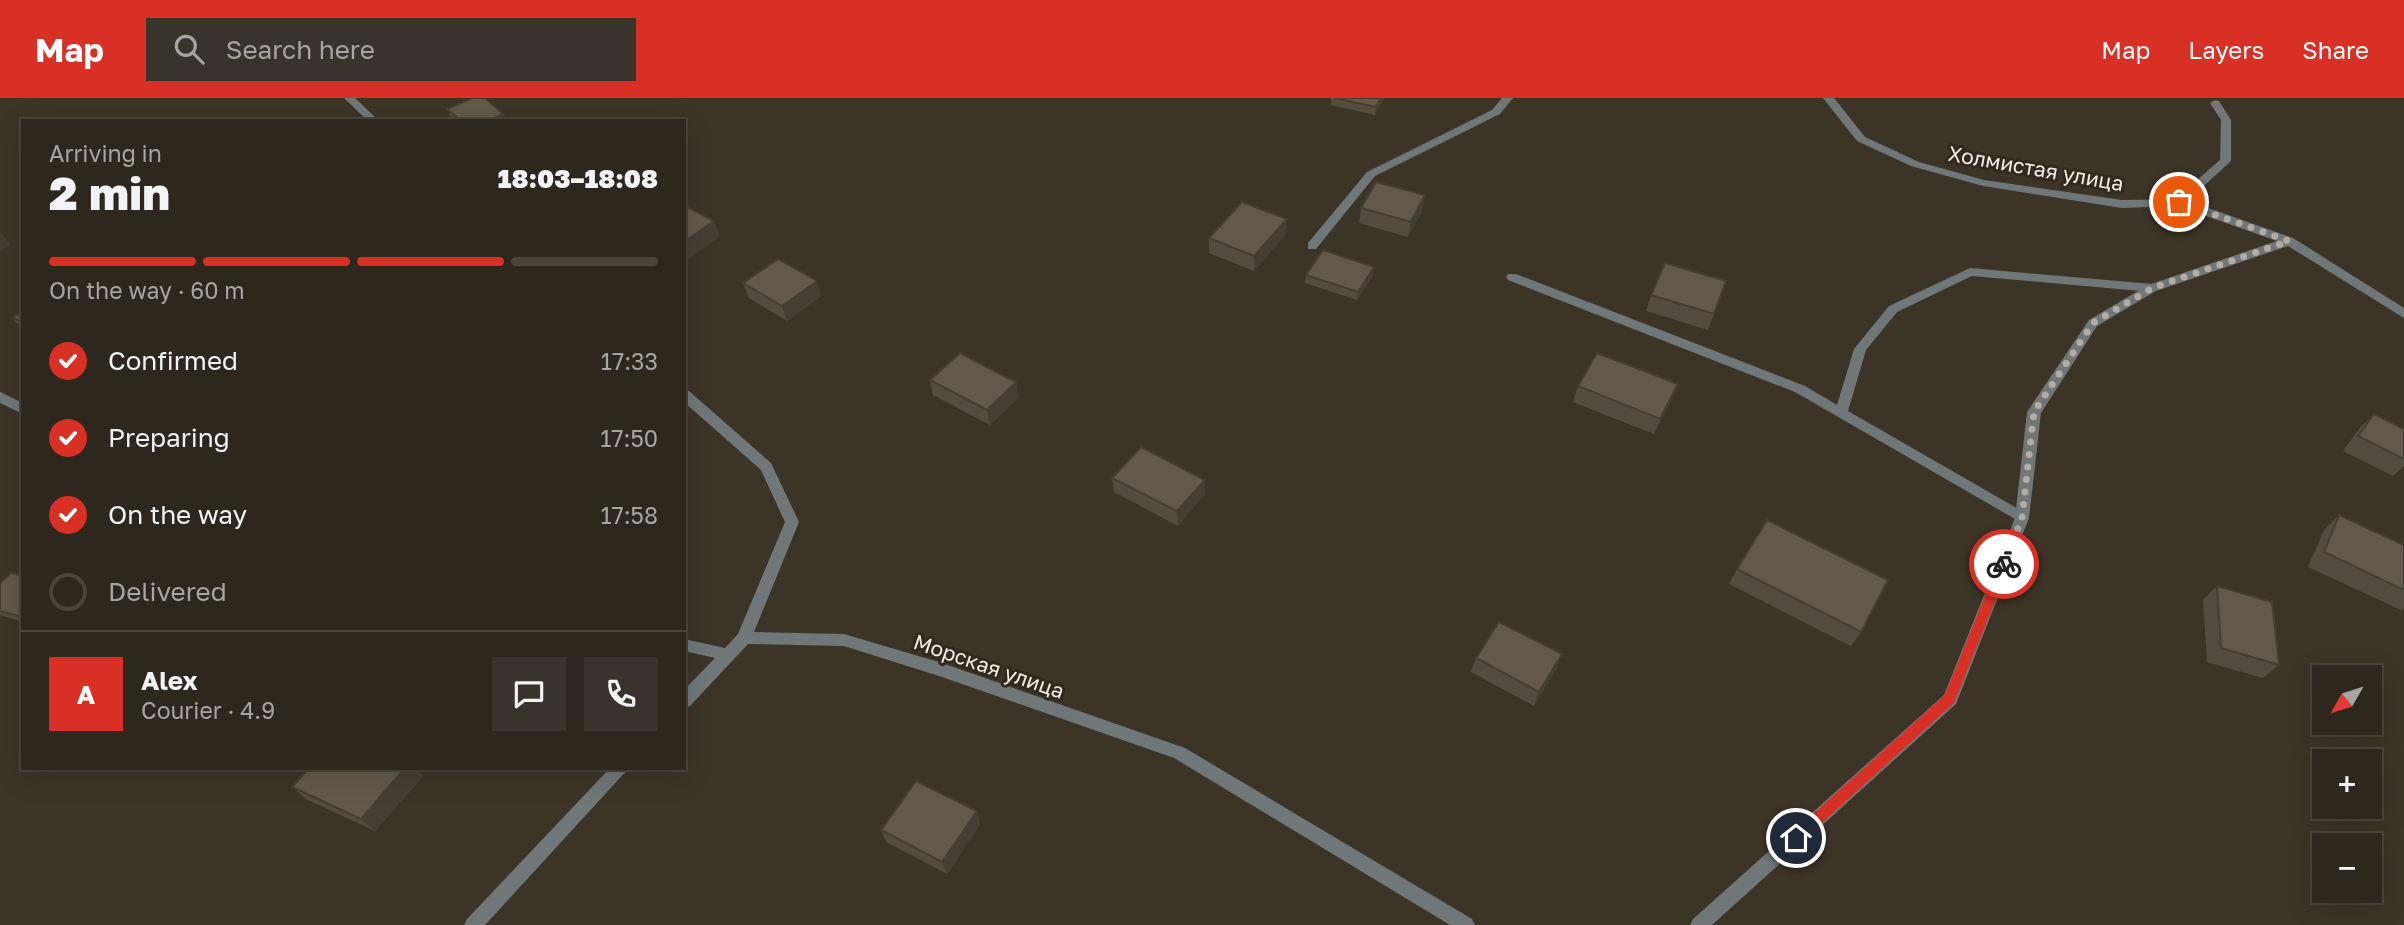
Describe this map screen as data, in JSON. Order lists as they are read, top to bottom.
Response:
{
  "streets": {
    "street": ["Холмистая улица", "Морская улица"]
  },
  "north": "bottom left",
  "page": {
    "header": "Map",
    "search": "Search here",
    "nav": ["Map", "Layers", "Share"],
    "heading": ["2 min", "Arriving in", "18:03–18:08"],
    "panel": ["Alex", "Courier · 4.9"],
    "bar": "On the way · 60 m",
    "list": [
      ["Confirmed", "17:33"],
      ["Preparing", "17:50"],
      ["On the way", "17:58"],
      "Delivered"
    ],
    "round": "A",
    "map_buttons": ["+", "−"]
  }
}
